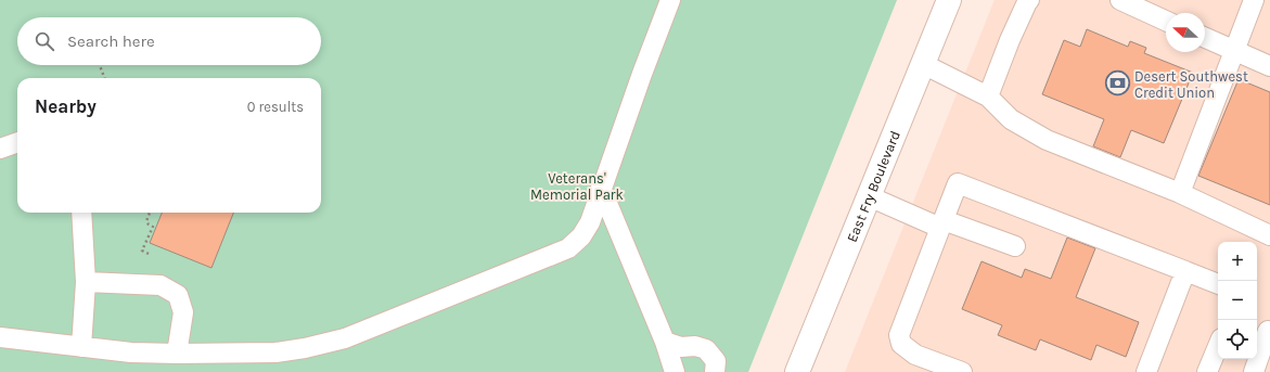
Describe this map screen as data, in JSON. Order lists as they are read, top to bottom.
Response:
{
  "streets": {
    "main road": ["East Fry Boulevard"]
  },
  "parks": ["Veterans' Memorial Park"],
  "places": {
    "bank": ["Desert Southwest Credit Union"]
  },
  "north": "left",
  "page": {
    "search": "Search here",
    "heading": ["Nearby", "0 results"],
    "map_buttons": ["+", "−"]
  }
}
